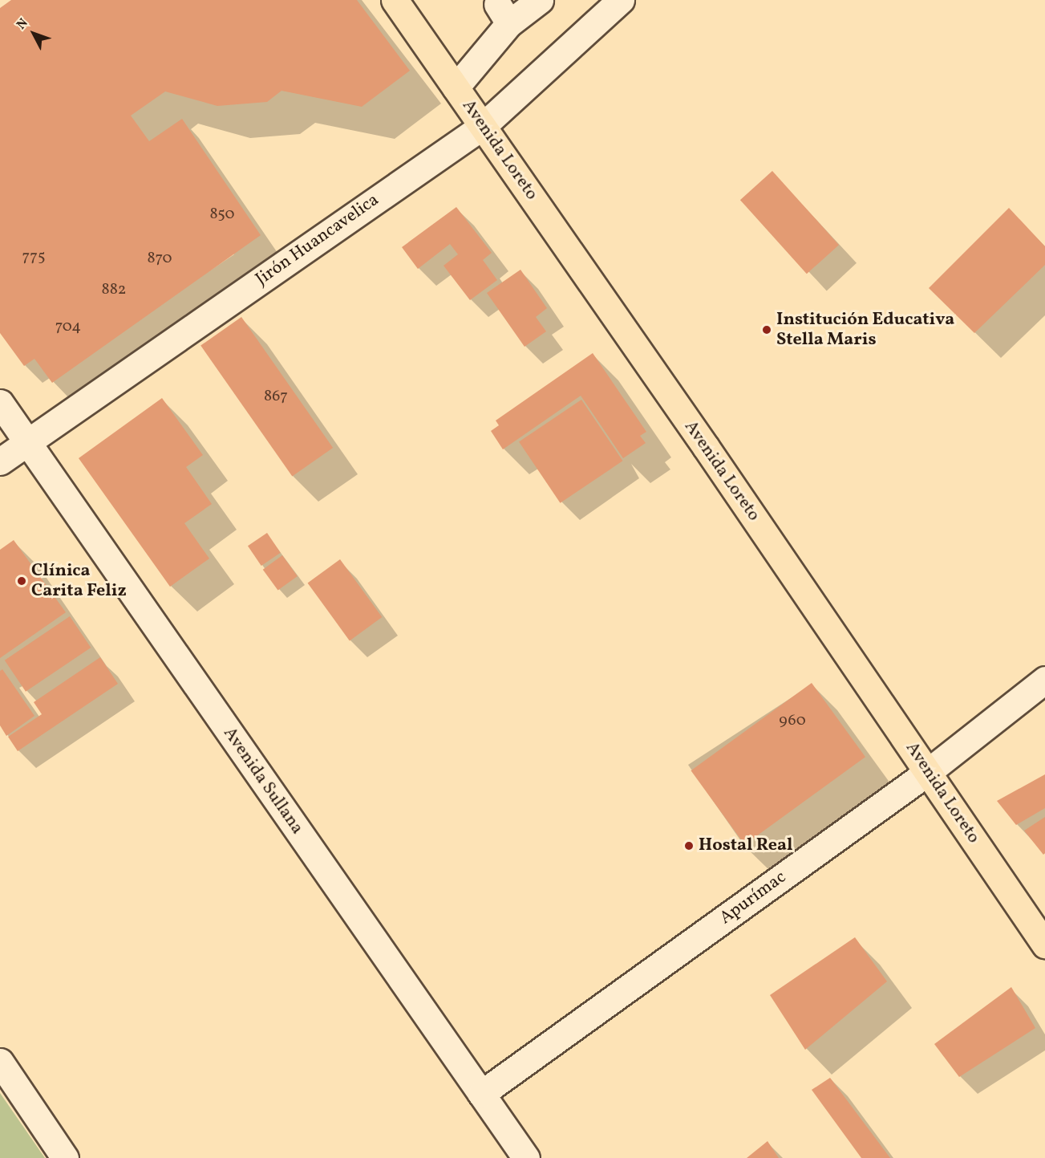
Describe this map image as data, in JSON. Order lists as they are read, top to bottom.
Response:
{
  "streets": {
    "main road": ["Avenida Loreto"],
    "street": ["Jirón Huancavelica", "Avenida Sullana", "Apurímac"]
  },
  "crossings": [
    ["Avenida Loreto", "Jirón Huancavelica"],
    ["Avenida Loreto", "Apurímac"],
    ["Jirón Huancavelica", "Avenida Sullana"],
    ["Avenida Sullana", "Apurímac"]
  ],
  "places": ["Institución Educativa Stella Maris", "Clínica Carita Feliz", "Hostal Real"],
  "house_numbers": [
    "850",
    "775",
    "870",
    "882",
    "704",
    "867",
    "960"
  ],
  "north": "top left"
}
